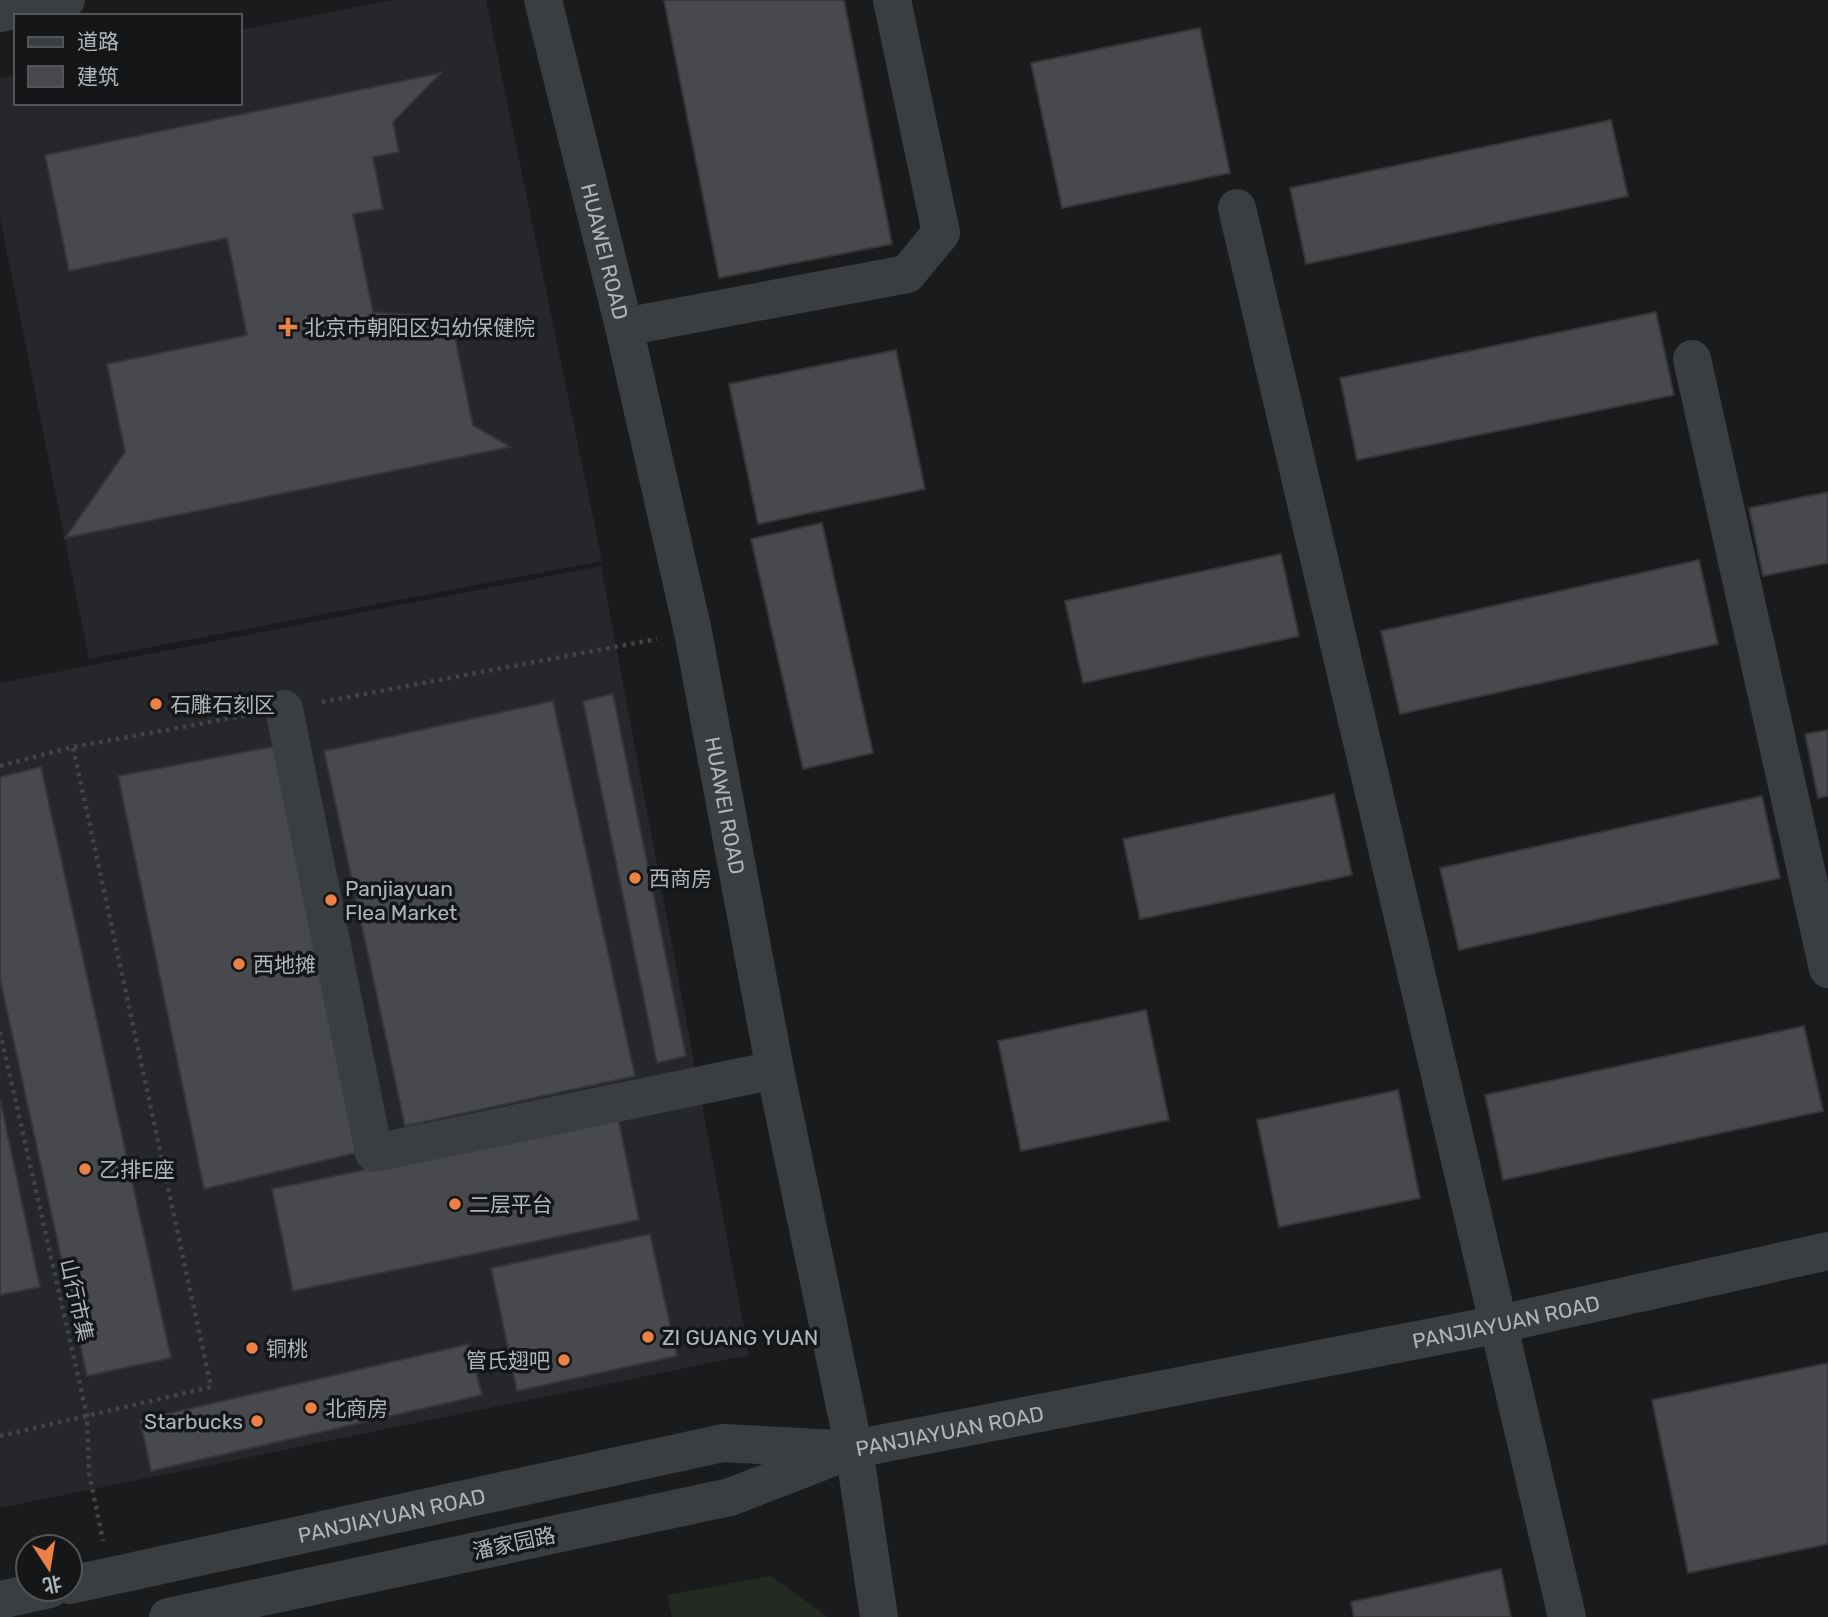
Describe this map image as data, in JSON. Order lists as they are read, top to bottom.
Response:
{
  "streets": {
    "street": ["HUAWEI ROAD", "PANJIAYUAN ROAD", "潘家园路"],
    "path": ["山行市集"]
  },
  "crossings": [
    ["HUAWEI ROAD", "PANJIAYUAN ROAD"],
    ["HUAWEI ROAD", "潘家园路"],
    ["山行市集", "PANJIAYUAN ROAD"],
    ["PANJIAYUAN ROAD", "潘家园路"]
  ],
  "places": {
    "health": ["北京市朝阳区妇幼保健院"],
    "other": [
      "石雕石刻区",
      "西商房",
      "Panjiayuan Flea Market",
      "西地摊",
      "乙排E座",
      "二层平台",
      "ZI GUANG YUAN",
      "铜桃",
      "管氏翅吧",
      "北商房",
      "Starbucks"
    ]
  },
  "legend": ["道路", "建筑"],
  "north": "bottom"
}
